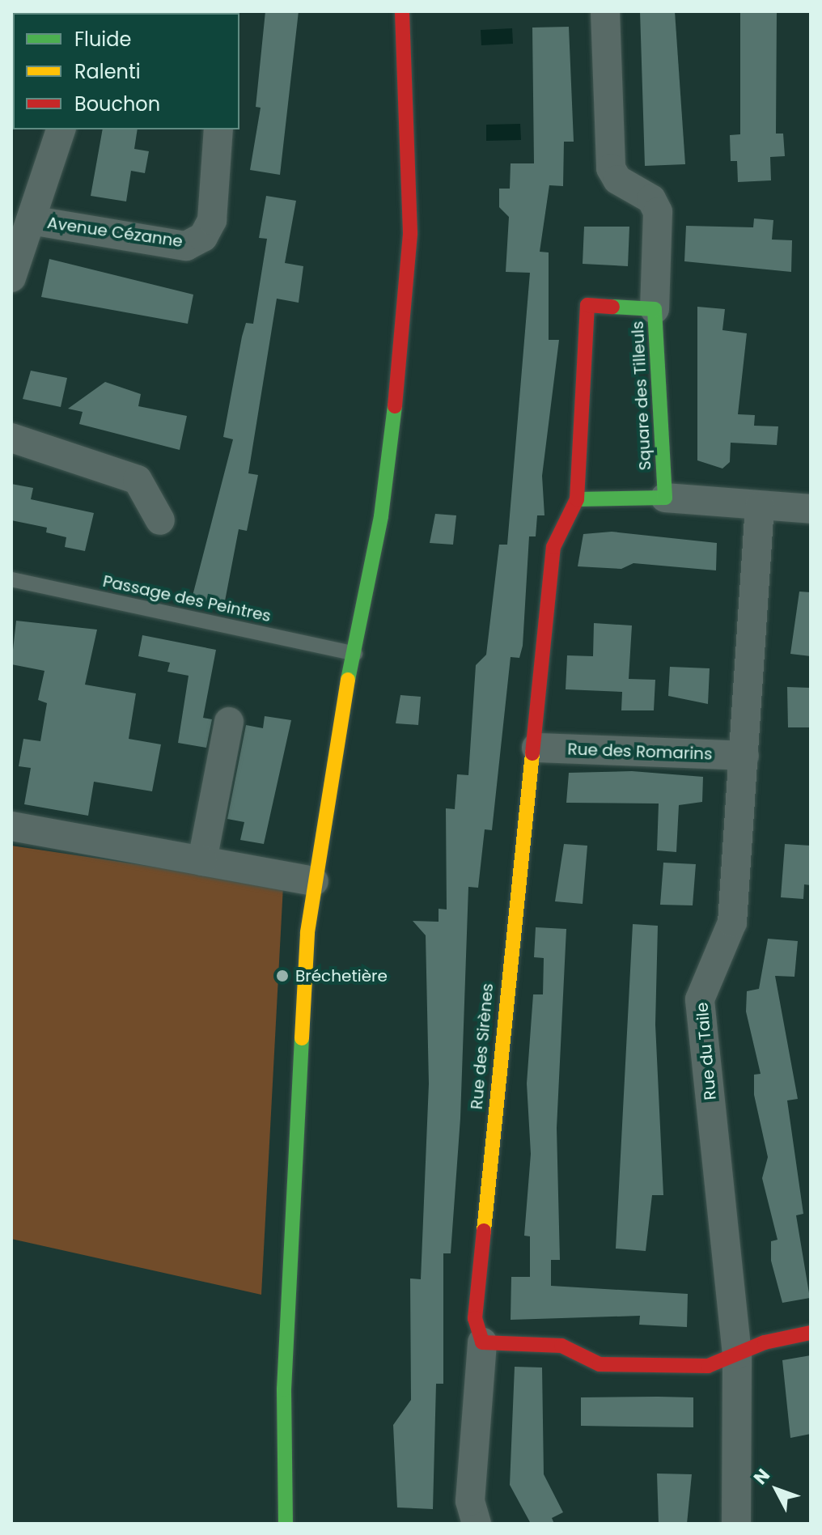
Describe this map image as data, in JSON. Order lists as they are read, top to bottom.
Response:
{
  "streets": {
    "street": [
      "Avenue Cézanne",
      "Square des Tilleuls",
      "Rue des Romarins",
      "Rue des Sirènes",
      "Rue du Taile"
    ],
    "lane": ["Passage des Peintres"]
  },
  "crossings": [
    ["Square des Tilleuls", "Rue des Sirènes"],
    ["Rue des Romarins", "Rue des Sirènes"],
    ["Rue des Romarins", "Rue du Taile"]
  ],
  "places": ["Bréchetière"],
  "legend": ["Fluide", "Ralenti", "Bouchon"],
  "north": "top left"
}
